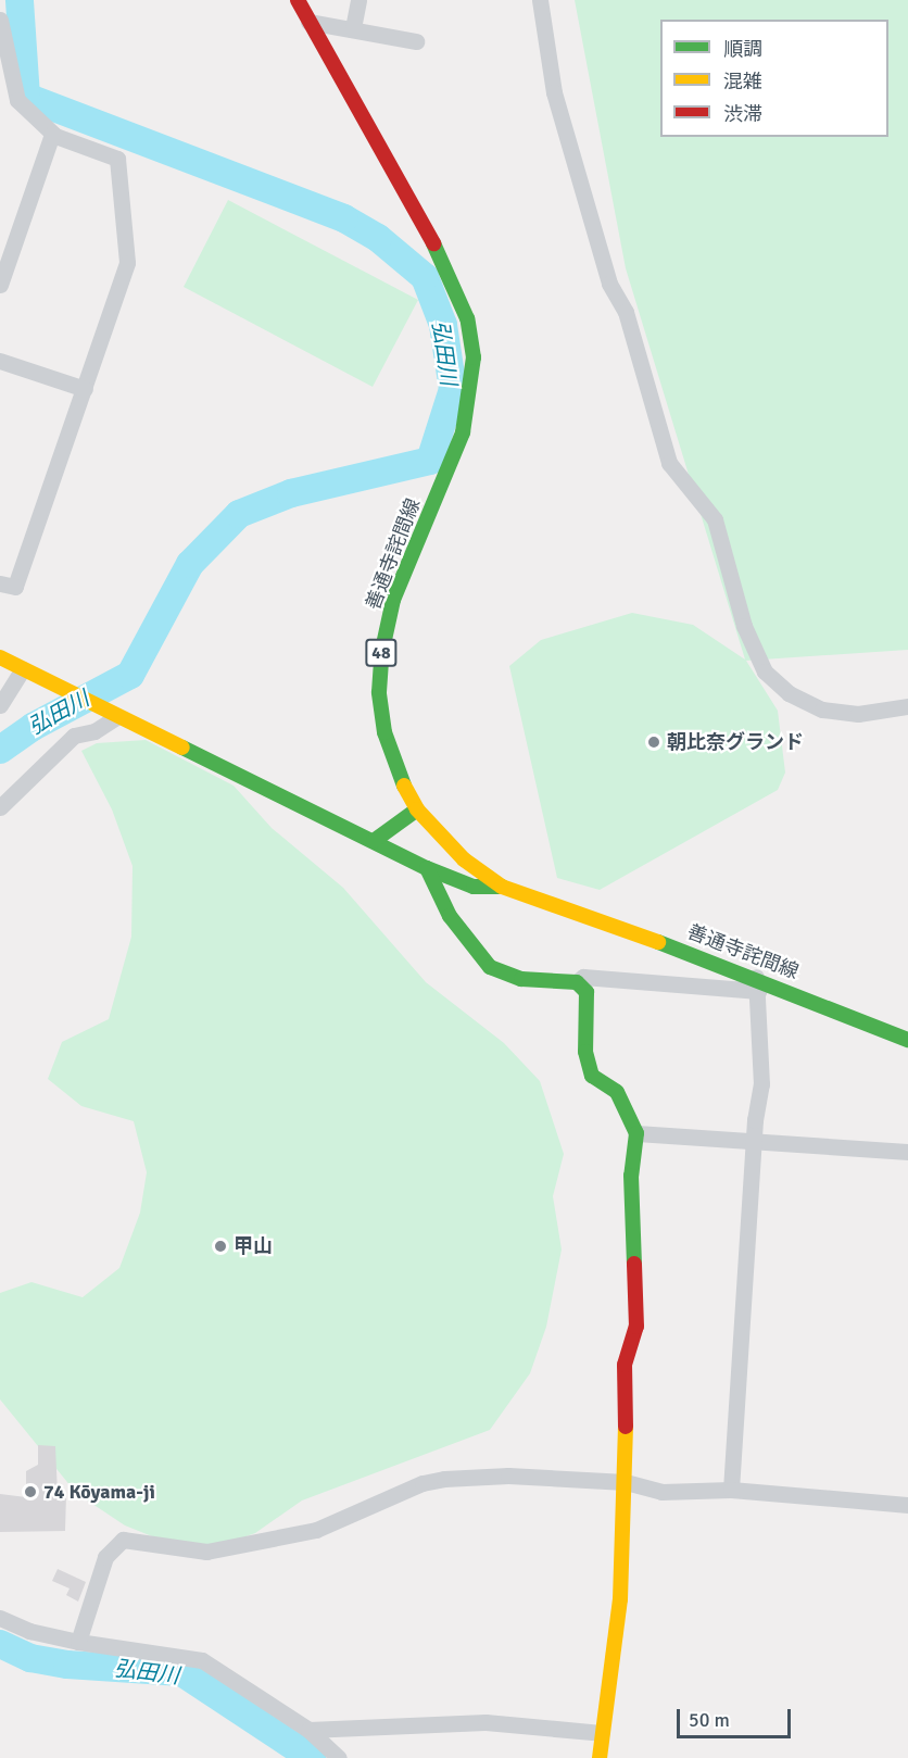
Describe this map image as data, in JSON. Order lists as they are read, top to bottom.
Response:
{
  "streets": {
    "street": ["善通寺詫間線", "48"]
  },
  "water": ["弘田川"],
  "places": ["朝比奈グランド", "甲山", "74 Kōyama-ji"],
  "legend": ["順調", "混雑", "渋滞"],
  "scale_bar": "50 m"
}
